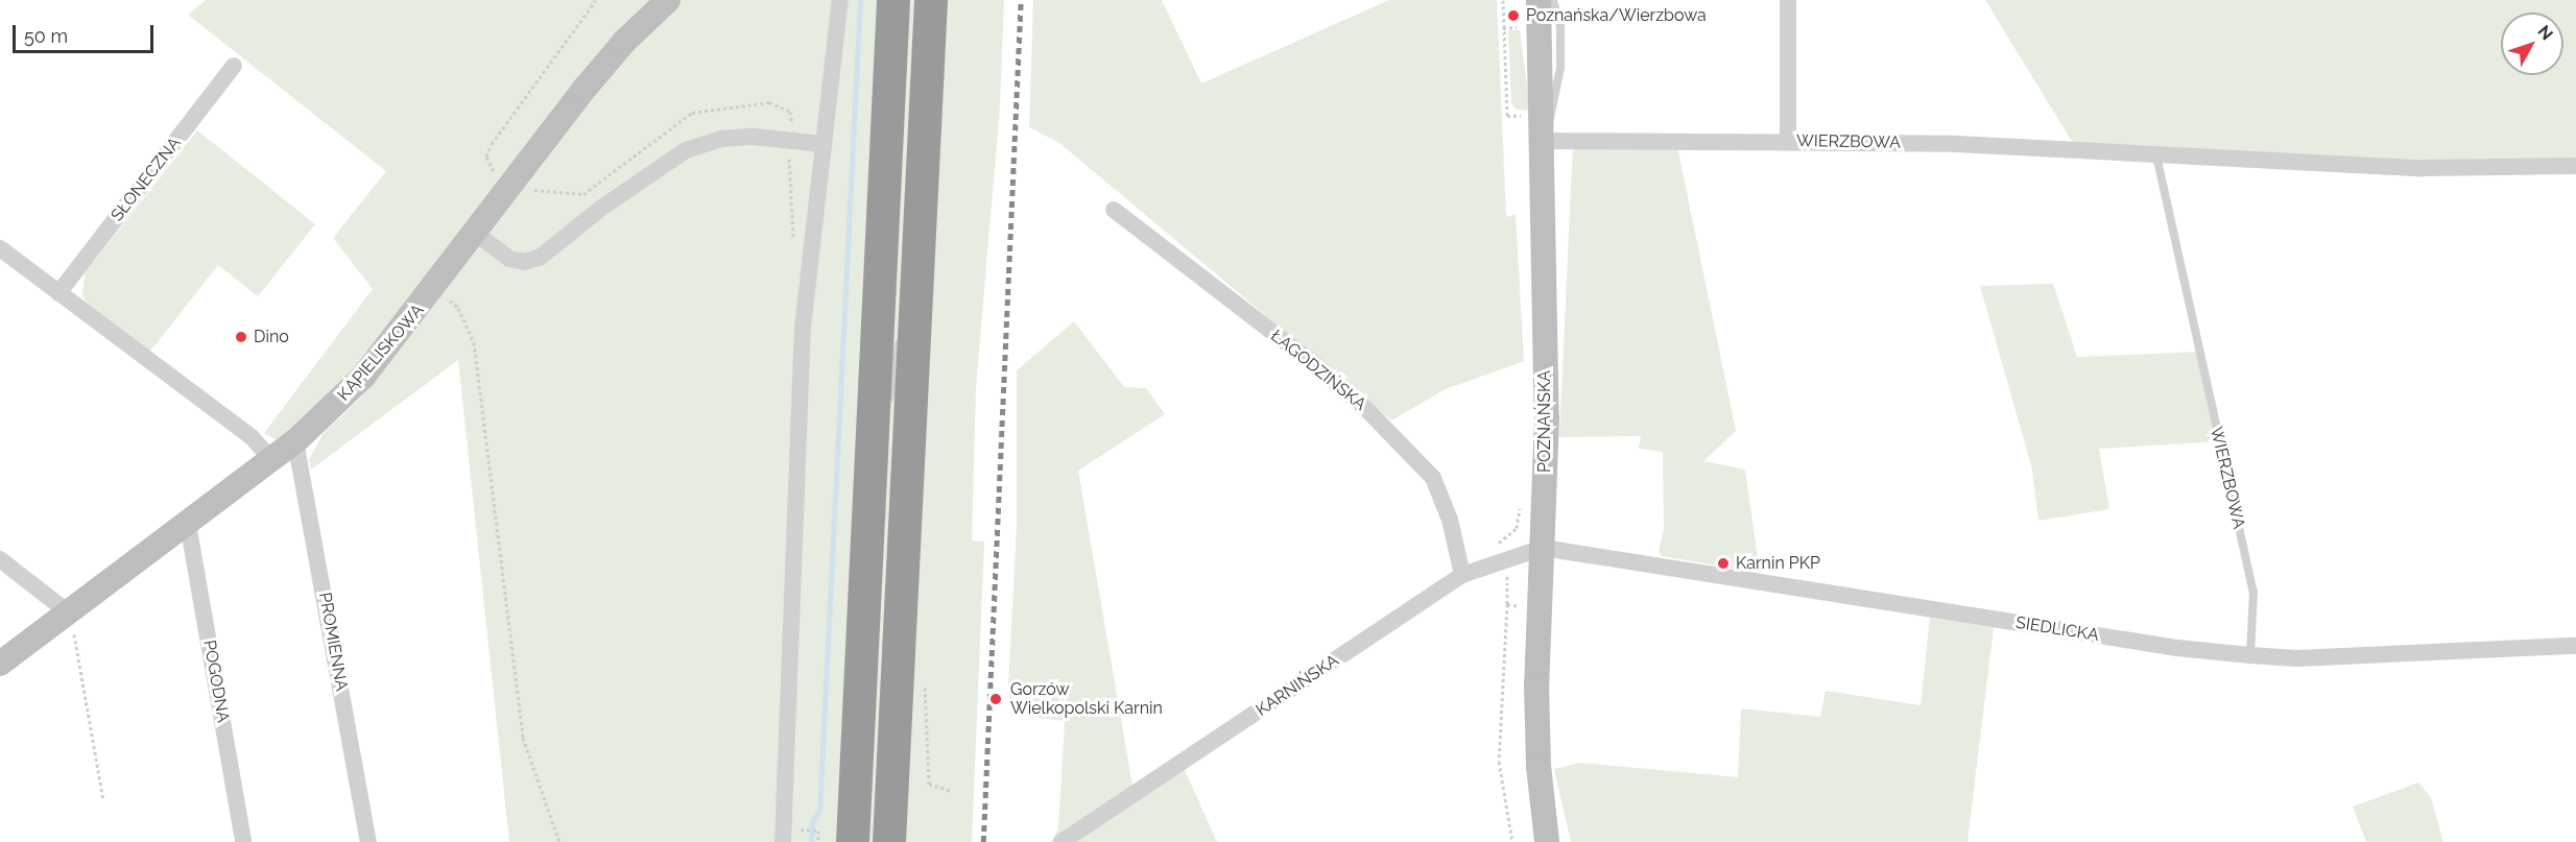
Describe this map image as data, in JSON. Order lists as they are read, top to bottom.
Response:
{
  "streets": {
    "street": [
      "WIERZBOWA",
      "SŁONECZNA",
      "KĄPIELISKOWA",
      "ŁAGODZIŃSKA",
      "POZNAŃSKA",
      "SIEDLICKA",
      "PROMIENNA",
      "POGODNA",
      "KARNIŃSKA"
    ]
  },
  "crossings": [
    ["WIERZBOWA", "POZNAŃSKA"],
    ["WIERZBOWA", "SIEDLICKA"],
    ["KĄPIELISKOWA", "PROMIENNA"],
    ["KĄPIELISKOWA", "POGODNA"],
    ["ŁAGODZIŃSKA", "KARNIŃSKA"],
    ["POZNAŃSKA", "SIEDLICKA"],
    ["POZNAŃSKA", "KARNIŃSKA"],
    ["SIEDLICKA", "KARNIŃSKA"]
  ],
  "places": [
    "Poznańska/Wierzbowa",
    "Dino",
    "Karnin PKP",
    "Gorzów Wielkopolski Karnin"
  ],
  "scale_bar": "50 m",
  "north": "top right"
}
